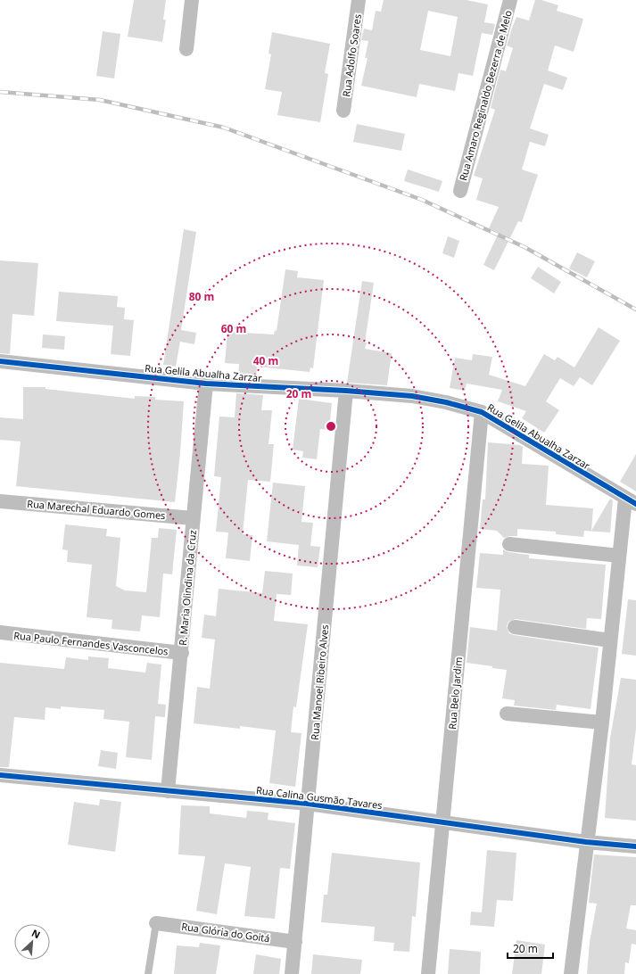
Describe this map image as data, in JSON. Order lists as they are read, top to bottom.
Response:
{
  "streets": {
    "street": [
      "Rua Adolfo Soares",
      "Rua Amaro Reginaldo Bezerra de Melo",
      "Rua Gelila Abualha Zarzar",
      "Rua Marechal Eduardo Gomes",
      "R. Maria Olindina da Cruz",
      "Rua Paulo Fernandes Vasconcelos",
      "Rua Manoel Ribeiro Alves",
      "Rua Belo Jardim",
      "Rua Calina Gusmão Tavares",
      "Rua Glória do Goitá"
    ]
  },
  "crossings": [
    ["Rua Gelila Abualha Zarzar", "R. Maria Olindina da Cruz"],
    ["Rua Gelila Abualha Zarzar", "Rua Manoel Ribeiro Alves"],
    ["Rua Gelila Abualha Zarzar", "Rua Belo Jardim"],
    ["Rua Marechal Eduardo Gomes", "R. Maria Olindina da Cruz"],
    ["R. Maria Olindina da Cruz", "Rua Paulo Fernandes Vasconcelos"],
    ["R. Maria Olindina da Cruz", "Rua Calina Gusmão Tavares"],
    ["Rua Manoel Ribeiro Alves", "Rua Calina Gusmão Tavares"],
    ["Rua Manoel Ribeiro Alves", "Rua Glória do Goitá"],
    ["Rua Belo Jardim", "Rua Calina Gusmão Tavares"]
  ],
  "scale_bar": "20 m",
  "north": "top right",
  "rings": [
    "80 m",
    "60 m",
    "40 m",
    "20 m"
  ]
}
